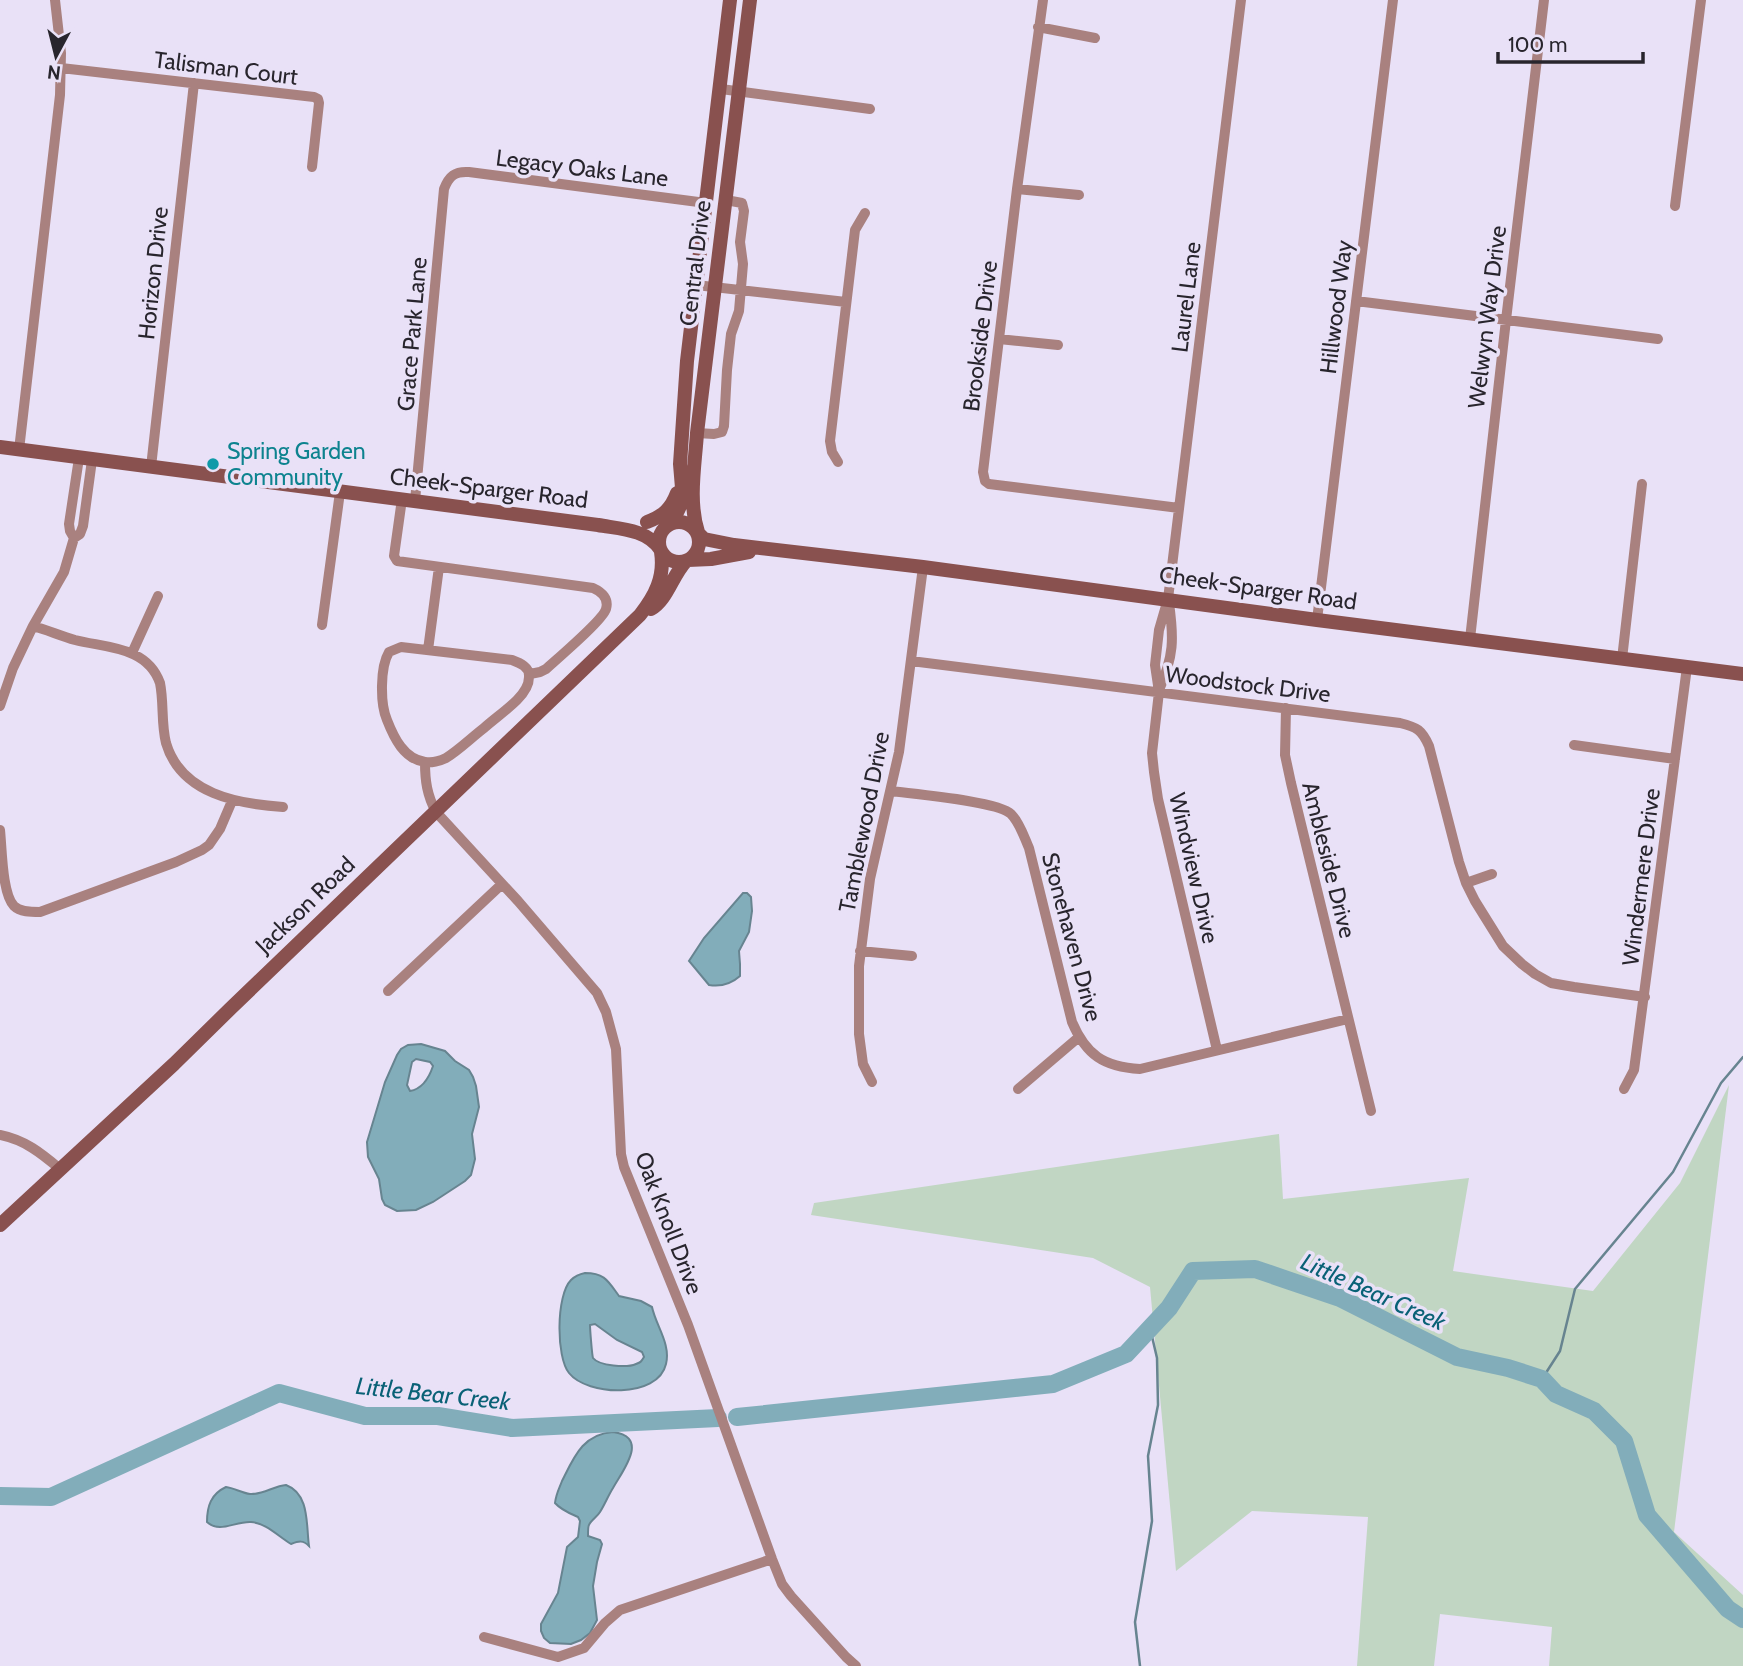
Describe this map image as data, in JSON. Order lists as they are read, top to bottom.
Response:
{
  "streets": {
    "main road": ["Central Drive", "Cheek-Sparger Road", "Jackson Road"],
    "street": [
      "Talisman Court",
      "Legacy Oaks Lane",
      "Horizon Drive",
      "Laurel Lane",
      "Hillwood Way",
      "Welwyn Way Drive",
      "Grace Park Lane",
      "Brookside Drive",
      "Woodstock Drive",
      "Tamblewood Drive",
      "Ambleside Drive",
      "Windview Drive",
      "Windermere Drive",
      "Stonehaven Drive",
      "Oak Knoll Drive"
    ]
  },
  "crossings": [
    ["Talisman Court", "Horizon Drive"],
    ["Legacy Oaks Lane", "Central Drive"],
    ["Legacy Oaks Lane", "Grace Park Lane"],
    ["Central Drive", "Cheek-Sparger Road"],
    ["Central Drive", "Jackson Road"],
    ["Horizon Drive", "Cheek-Sparger Road"],
    ["Laurel Lane", "Brookside Drive"],
    ["Laurel Lane", "Cheek-Sparger Road"],
    ["Laurel Lane", "Windview Drive"],
    ["Hillwood Way", "Cheek-Sparger Road"],
    ["Welwyn Way Drive", "Cheek-Sparger Road"],
    ["Grace Park Lane", "Cheek-Sparger Road"],
    ["Cheek-Sparger Road", "Tamblewood Drive"],
    ["Cheek-Sparger Road", "Windview Drive"],
    ["Cheek-Sparger Road", "Windermere Drive"],
    ["Cheek-Sparger Road", "Jackson Road"],
    ["Woodstock Drive", "Tamblewood Drive"],
    ["Woodstock Drive", "Ambleside Drive"],
    ["Woodstock Drive", "Windview Drive"],
    ["Woodstock Drive", "Windermere Drive"],
    ["Tamblewood Drive", "Stonehaven Drive"],
    ["Ambleside Drive", "Stonehaven Drive"],
    ["Windview Drive", "Stonehaven Drive"],
    ["Jackson Road", "Oak Knoll Drive"]
  ],
  "water": ["Little Bear Creek"],
  "places": ["Spring Garden Community"],
  "scale_bar": "100 m",
  "north": "bottom"
}
